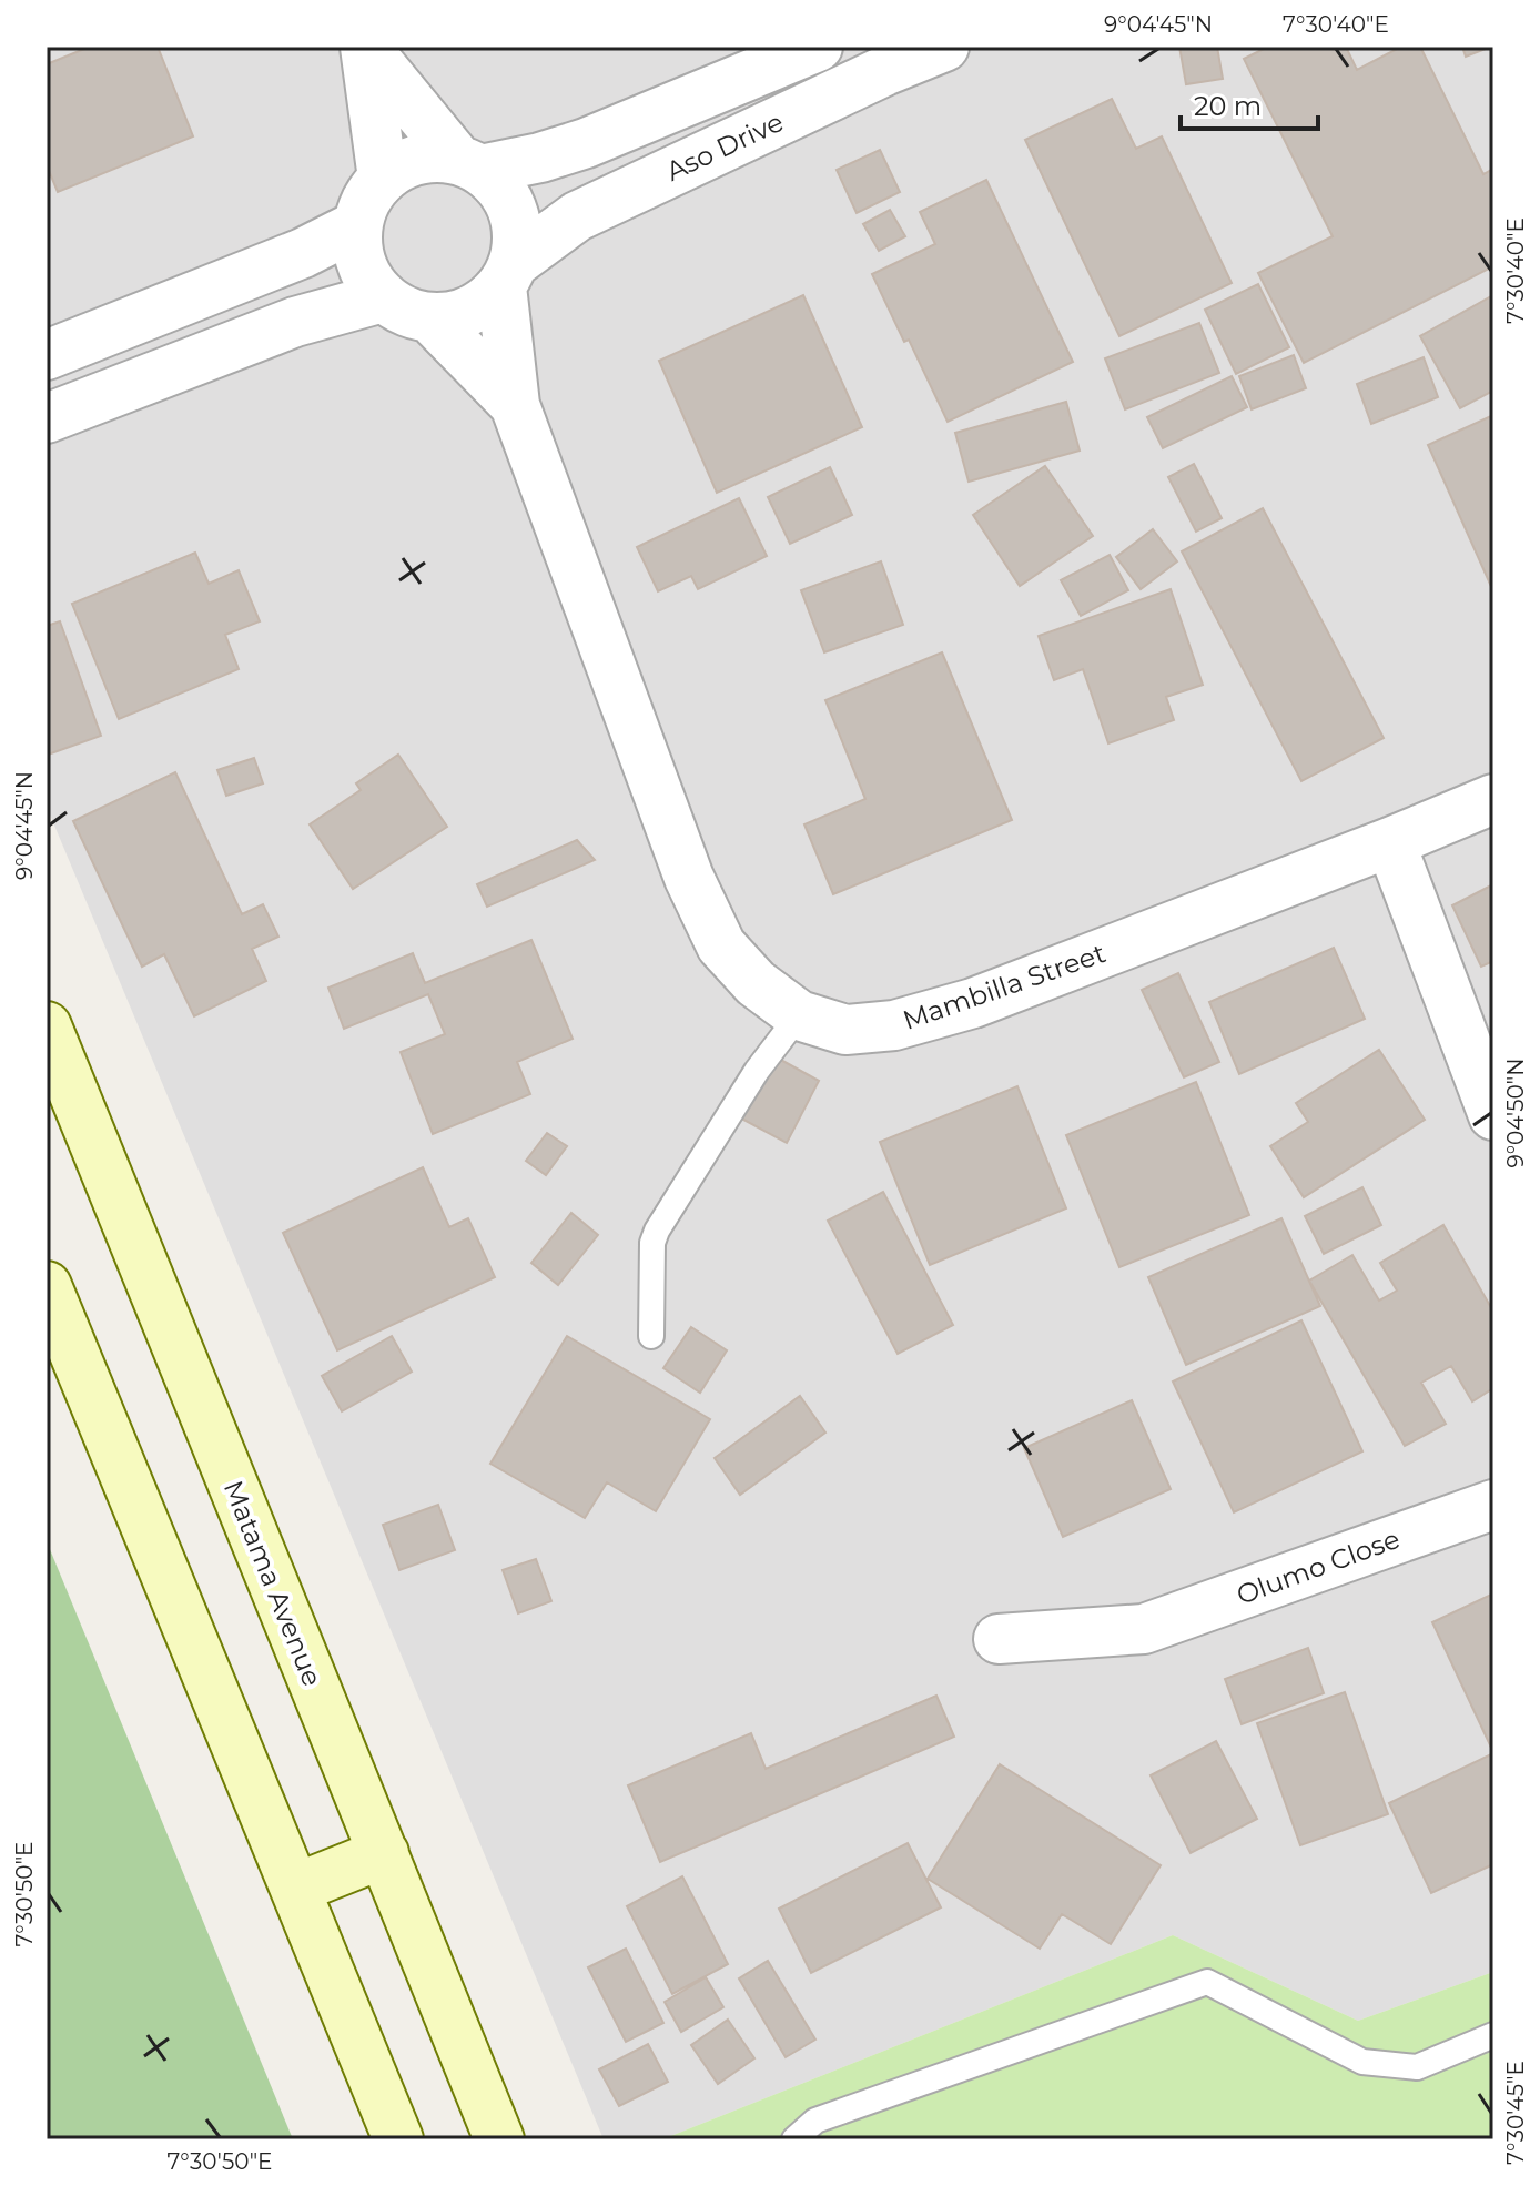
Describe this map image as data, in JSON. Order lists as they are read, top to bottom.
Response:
{
  "streets": {
    "main road": ["Matama Avenue"],
    "street": ["Aso Drive", "Mambilla Street", "Olumo Close"]
  },
  "scale_bar": "20 m",
  "coordinates": [
    "9°04'45\"N",
    "7°30'40\"E",
    "9°04'50\"N",
    "7°30'50\"E",
    "7°30'45\"E"
  ]
}
